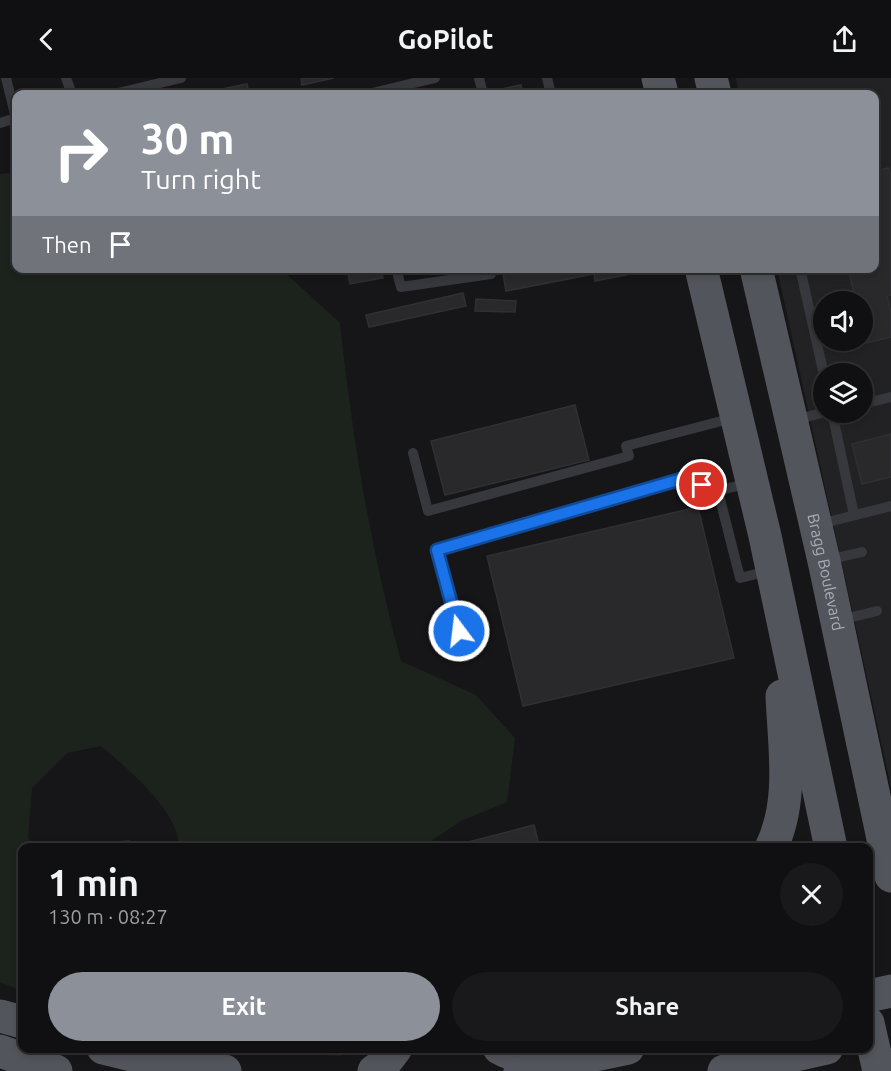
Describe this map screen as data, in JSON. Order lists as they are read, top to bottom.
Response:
{
  "streets": {
    "main road": ["Bragg Boulevard"]
  },
  "page": {
    "header": "GoPilot",
    "turn": ["30 m", "Turn right"],
    "then": "Then",
    "heading": ["1 min", "130 m · 08:27"],
    "buttons": ["Exit", "Share"]
  }
}
